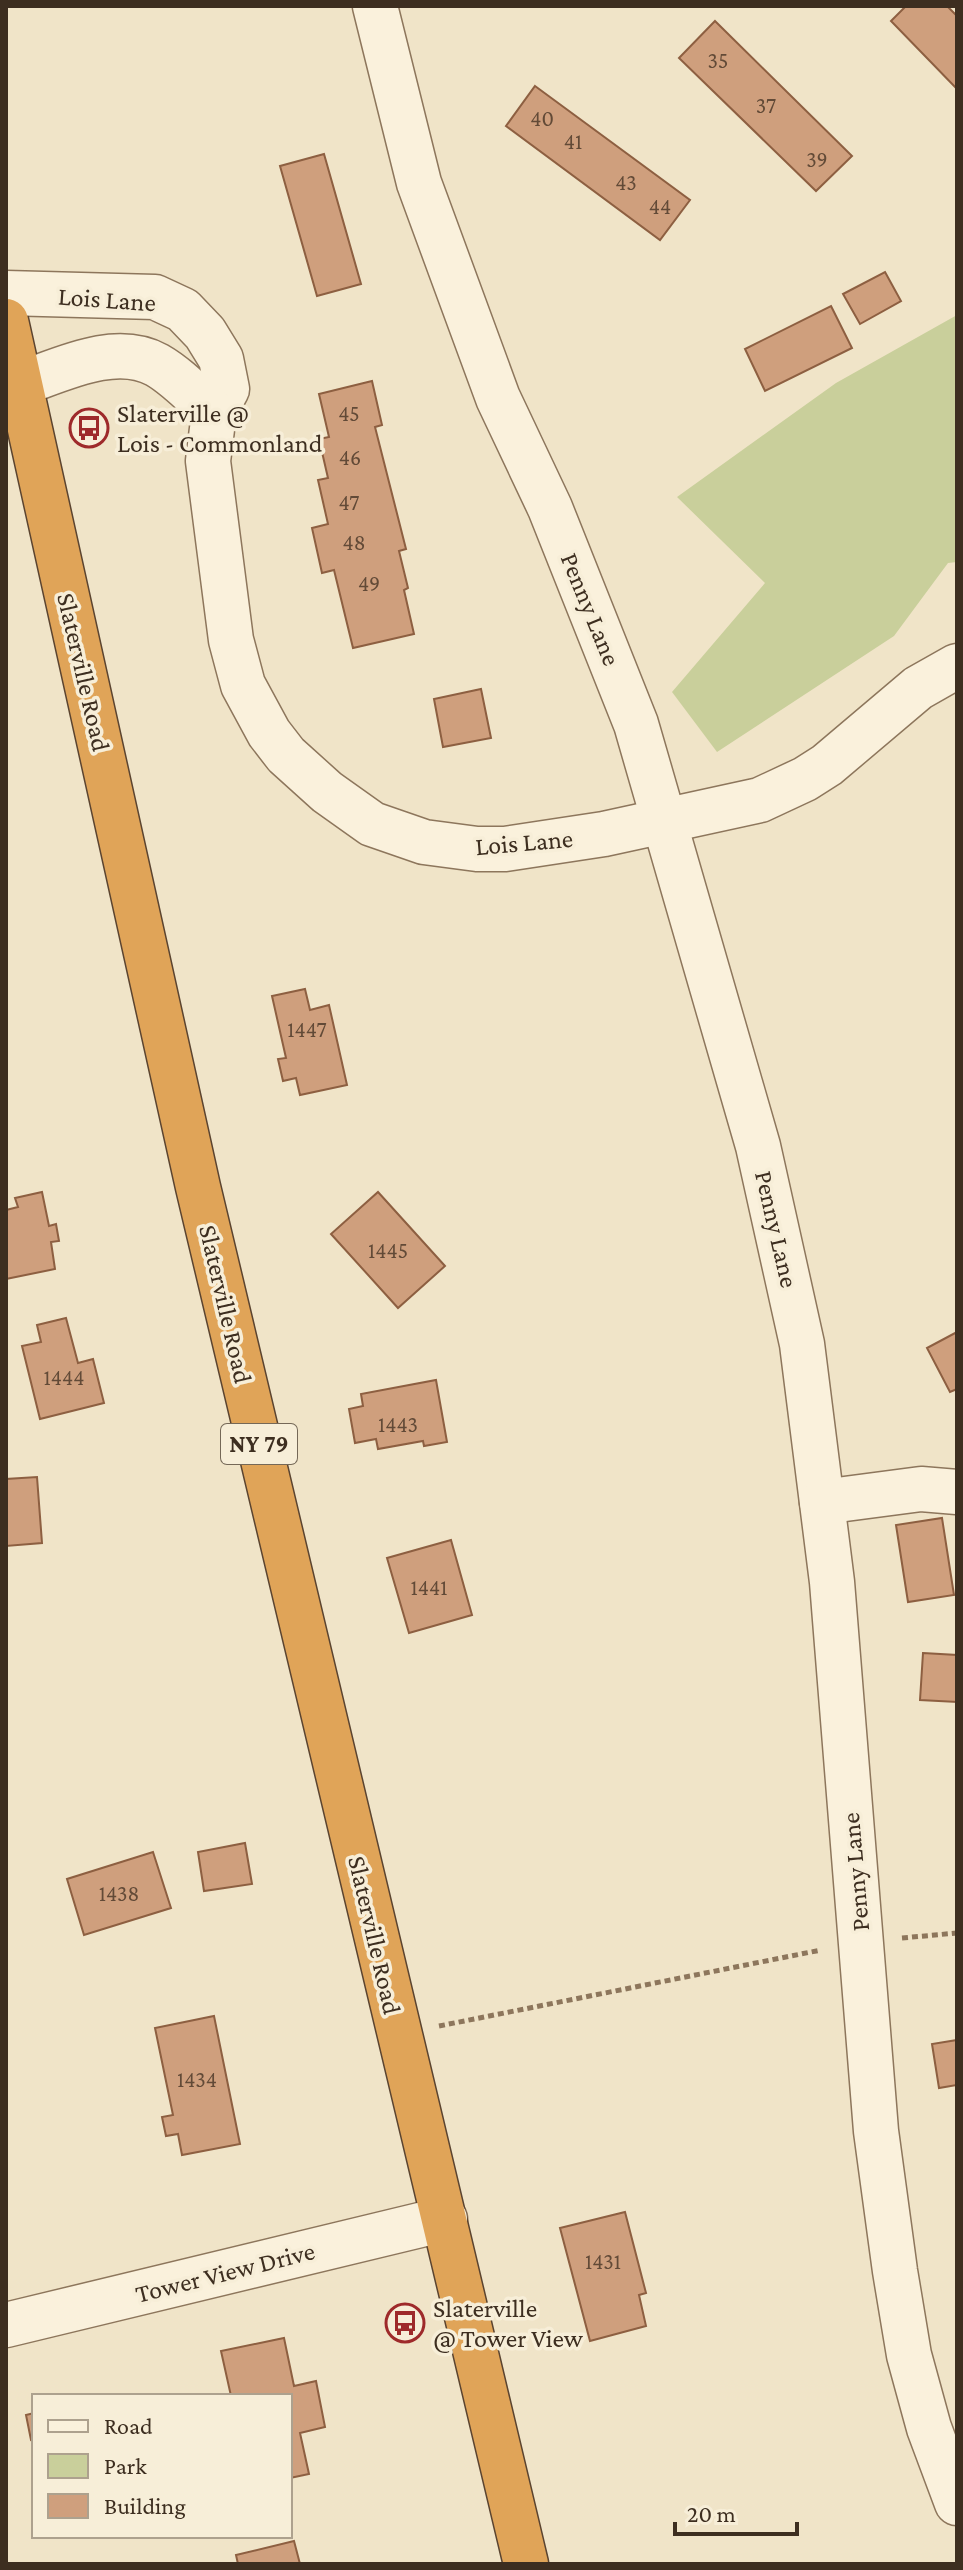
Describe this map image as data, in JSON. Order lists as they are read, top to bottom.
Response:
{
  "streets": {
    "highway": ["Slaterville Road", "NY 79"],
    "street": ["Lois Lane", "Penny Lane", "Tower View Drive"]
  },
  "crossings": [
    ["Lois Lane", "Penny Lane"],
    ["Slaterville Road", "Tower View Drive"]
  ],
  "places": {
    "bus stop": ["Slaterville @ Lois - Commonland", "Slaterville @ Tower View"]
  },
  "house_numbers": [
    "35",
    "37",
    "40",
    "41",
    "39",
    "43",
    "44",
    "45",
    "46",
    "47",
    "48",
    "49",
    "1447",
    "1445",
    "1444",
    "1443",
    "1441",
    "1438",
    "1434",
    "1431"
  ],
  "legend": ["Road", "Park", "Building"],
  "scale_bar": "20 m"
}
